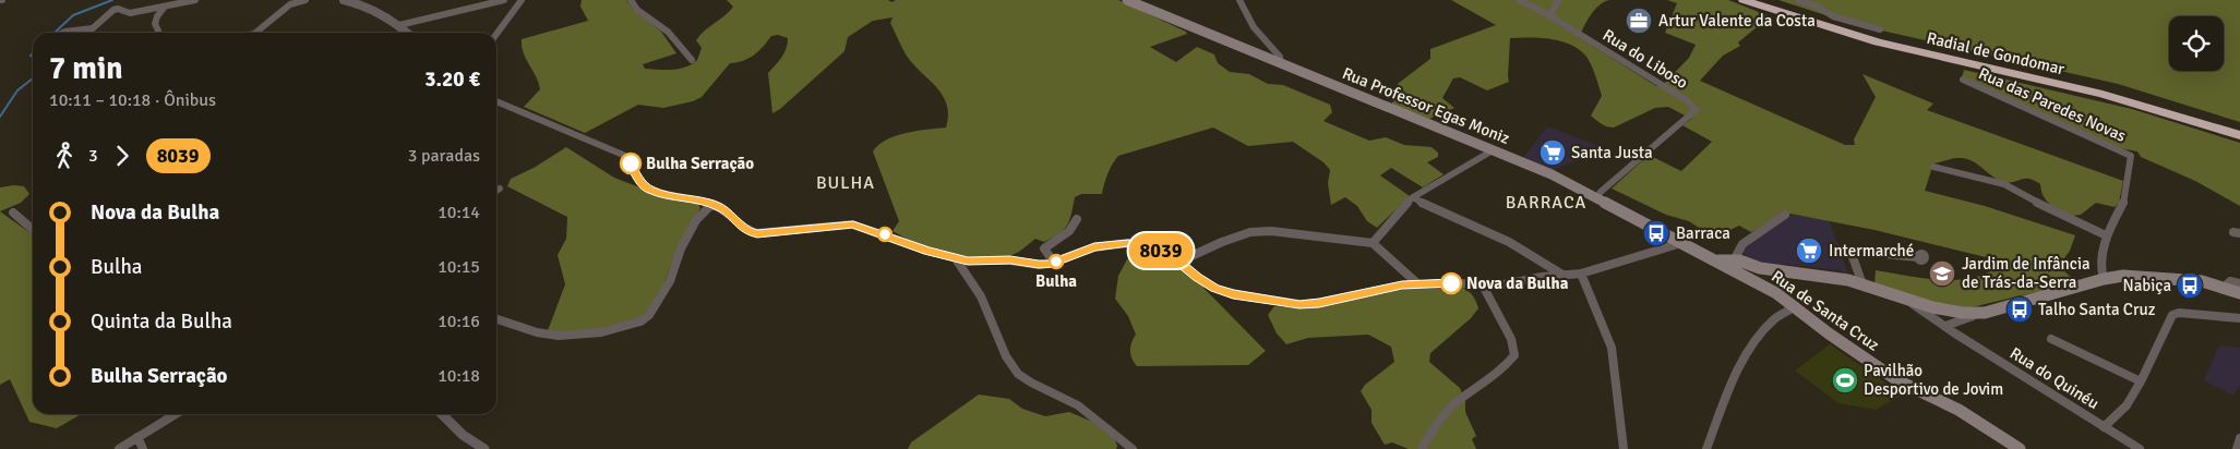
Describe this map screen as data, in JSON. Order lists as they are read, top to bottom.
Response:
{
  "streets": {
    "highway": ["Radial de Gondomar"],
    "main road": ["Rua Professor Egas Moniz", "Rua de Santa Cruz"],
    "street": ["Rua do Liboso", "Rua das Paredes Novas", "Rua do Quinéu"]
  },
  "crossings": [
    ["Rua do Liboso", "Rua Professor Egas Moniz"],
    ["Rua Professor Egas Moniz", "Rua de Santa Cruz"]
  ],
  "districts": ["BULHA", "BARRACA"],
  "places": {
    "office": ["Artur Valente da Costa"],
    "supermarket": ["Santa Justa", "Intermarché"],
    "other": ["Bulha Serração", "Bulha", "Nova da Bulha"],
    "bus stop": ["Barraca", "Nabiça", "Talho Santa Cruz"],
    "school or university": ["Jardim de Infância de Trás-da-Serra"],
    "sports": ["Pavilhão Desportivo de Jovim"]
  },
  "lines": ["bus line 8039"],
  "page": {
    "on_map": "8039",
    "heading": ["7 min", "10:11 – 10:18 · Ônibus", "3.20 €"],
    "legs": ["3", "8039", "3 paradas"],
    "list": [
      {
        "name": "Nova da Bulha",
        "value": "10:14"
      },
      {
        "name": "Bulha",
        "value": "10:15"
      },
      {
        "name": "Quinta da Bulha",
        "value": "10:16"
      },
      {
        "name": "Bulha Serração",
        "value": "10:18"
      }
    ]
  }
}
